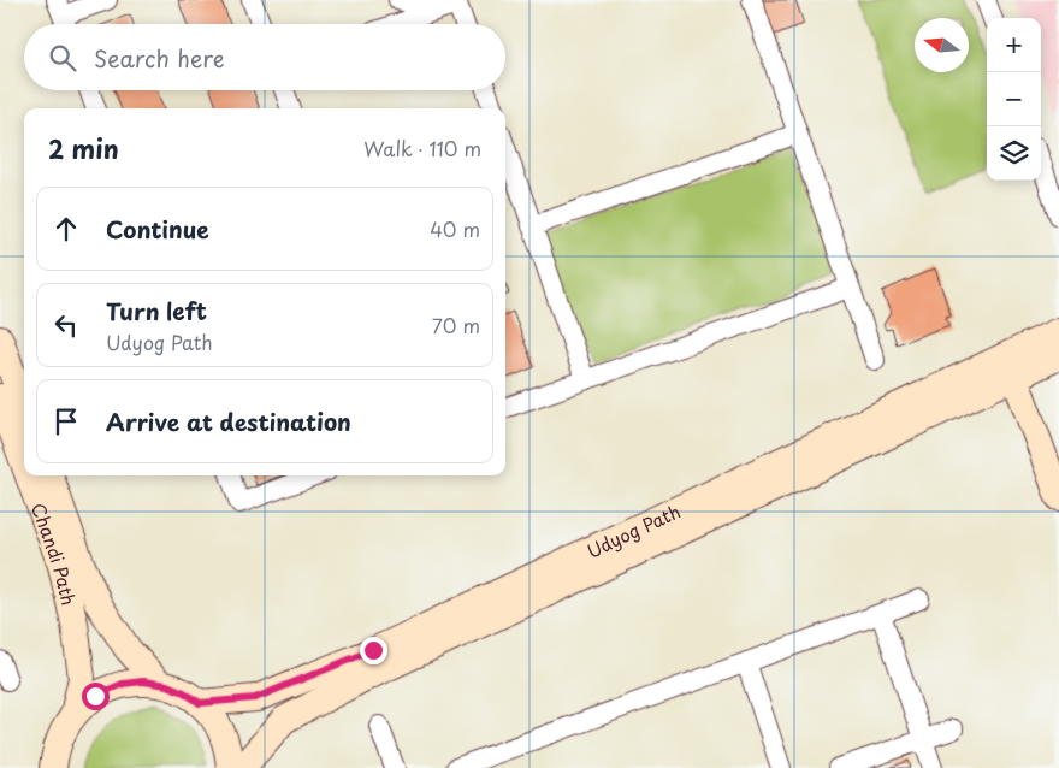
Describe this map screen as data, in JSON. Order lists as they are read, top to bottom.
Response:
{
  "streets": {
    "main road": ["Udyog Path", "Chandi Path"]
  },
  "north": "left",
  "page": {
    "map_buttons": ["+", "−"],
    "search": "Search here",
    "heading": ["2 min", "Walk · 110 m"],
    "list": [
      ["Continue", "40 m"],
      ["Turn left", "Udyog Path", "70 m"],
      "Arrive at destination"
    ]
  }
}
